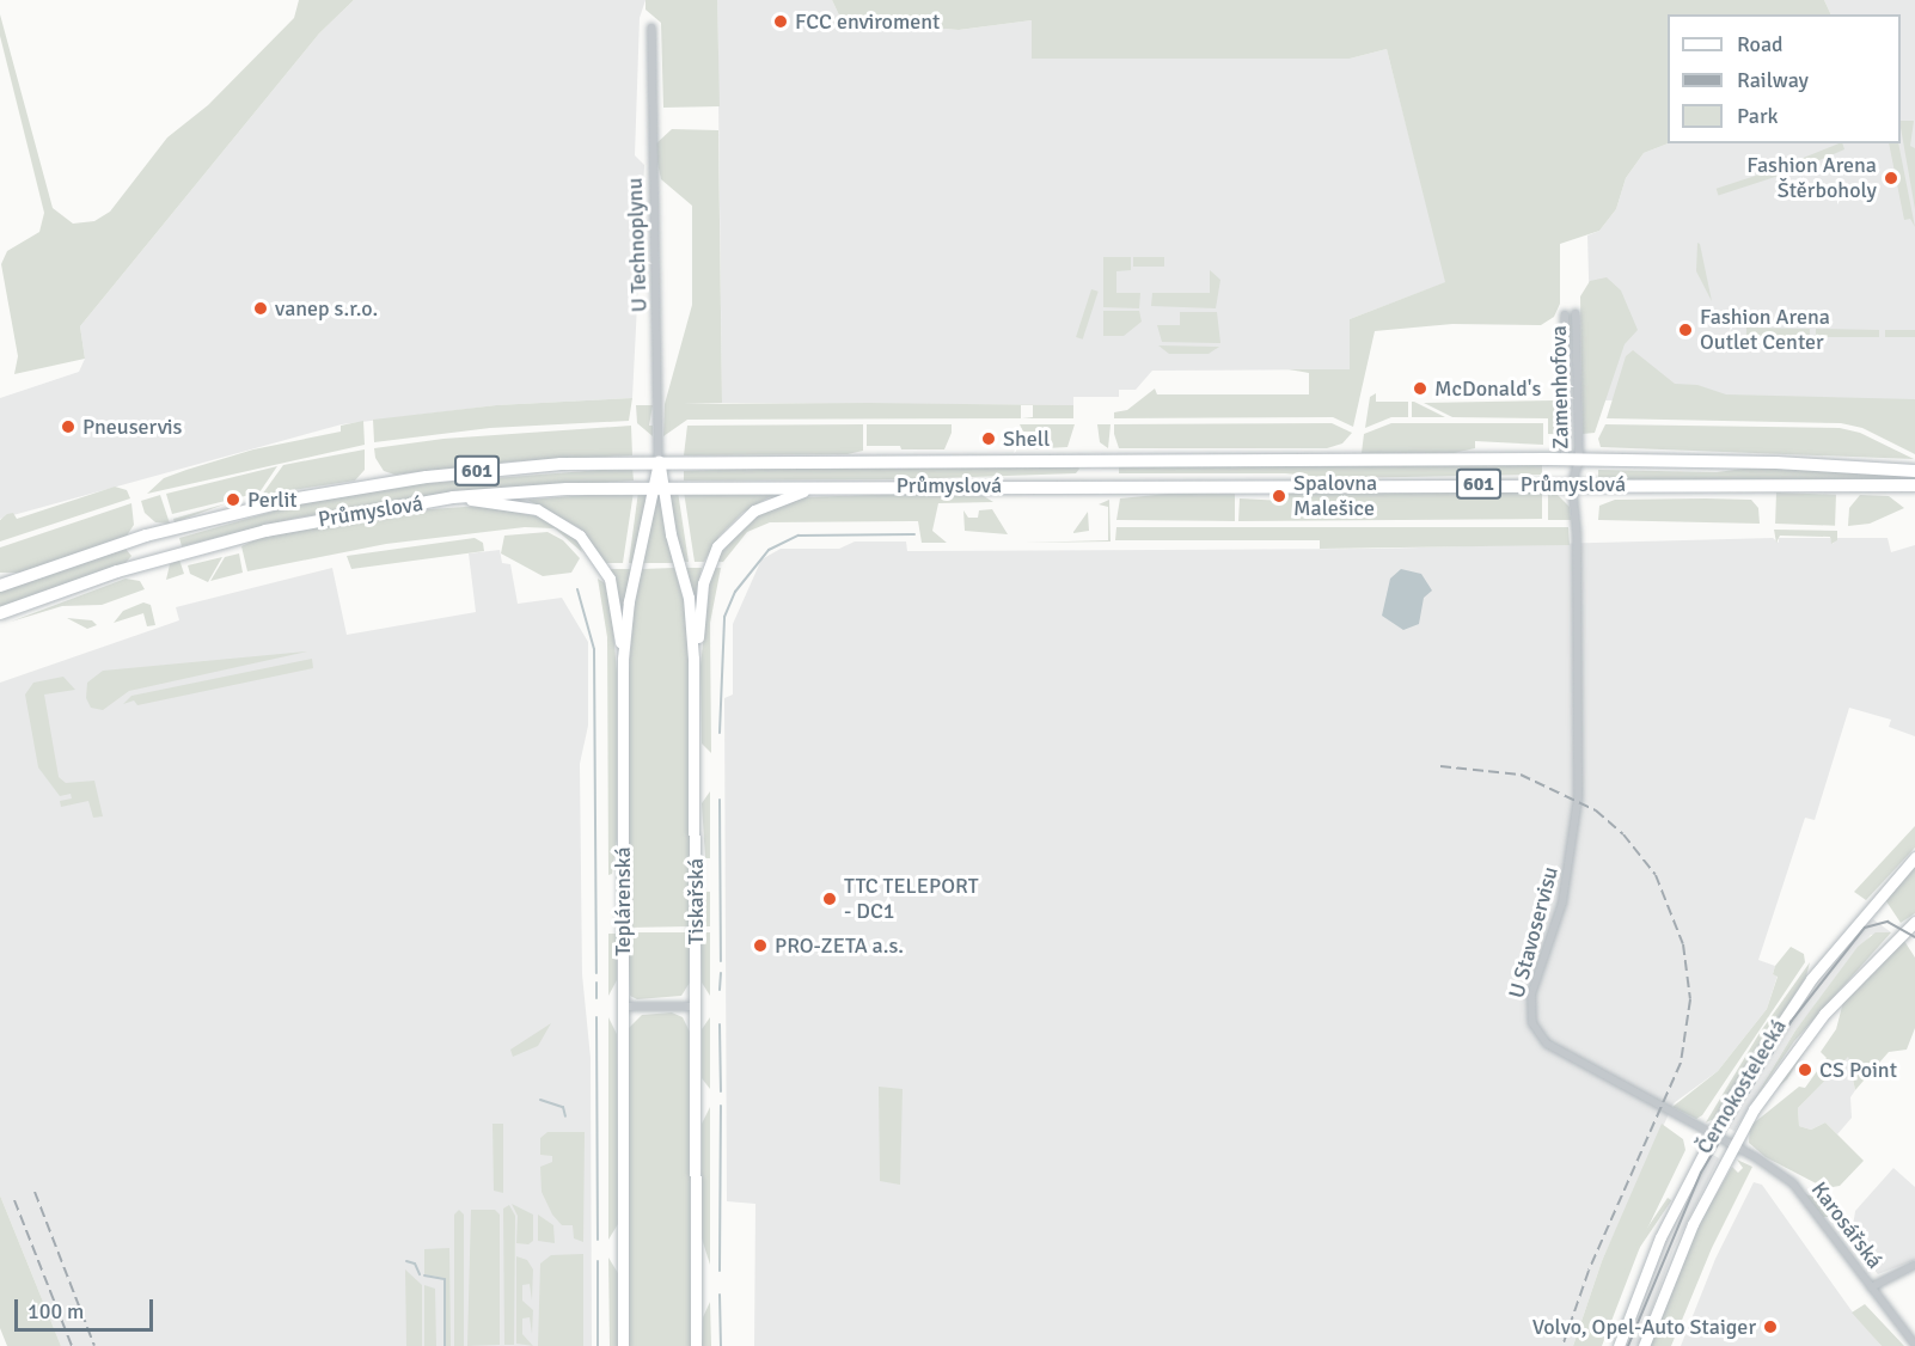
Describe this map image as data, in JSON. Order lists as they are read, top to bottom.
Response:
{
  "streets": {
    "main road": ["601", "Průmyslová"],
    "street": [
      "U Technoplynu",
      "Zamenhofova",
      "Teplárenská",
      "Tiskařská",
      "U Stavoservisu",
      "Černokostelecká",
      "Karosářská"
    ]
  },
  "crossings": [
    ["U Technoplynu", "Průmyslová"],
    ["U Technoplynu", "Teplárenská"],
    ["Zamenhofova", "Průmyslová"],
    ["Zamenhofova", "U Stavoservisu"],
    ["Průmyslová", "Teplárenská"],
    ["Průmyslová", "Tiskařská"],
    ["Průmyslová", "U Stavoservisu"],
    ["Teplárenská", "Tiskařská"],
    ["U Stavoservisu", "Černokostelecká"],
    ["U Stavoservisu", "Karosářská"],
    ["Černokostelecká", "Karosářská"]
  ],
  "places": [
    "FCC enviroment",
    "Fashion Arena Štěrboholy",
    "vanep s.r.o.",
    "Fashion Arena Outlet Center",
    "McDonald's",
    "Pneuservis",
    "Shell",
    "Spalovna Malešice",
    "Perlit",
    "TTC TELEPORT - DC1",
    "PRO-ZETA a.s.",
    "CS Point",
    "Volvo, Opel-Auto Staiger"
  ],
  "legend": ["Road", "Railway", "Park"],
  "scale_bar": "100 m"
}
